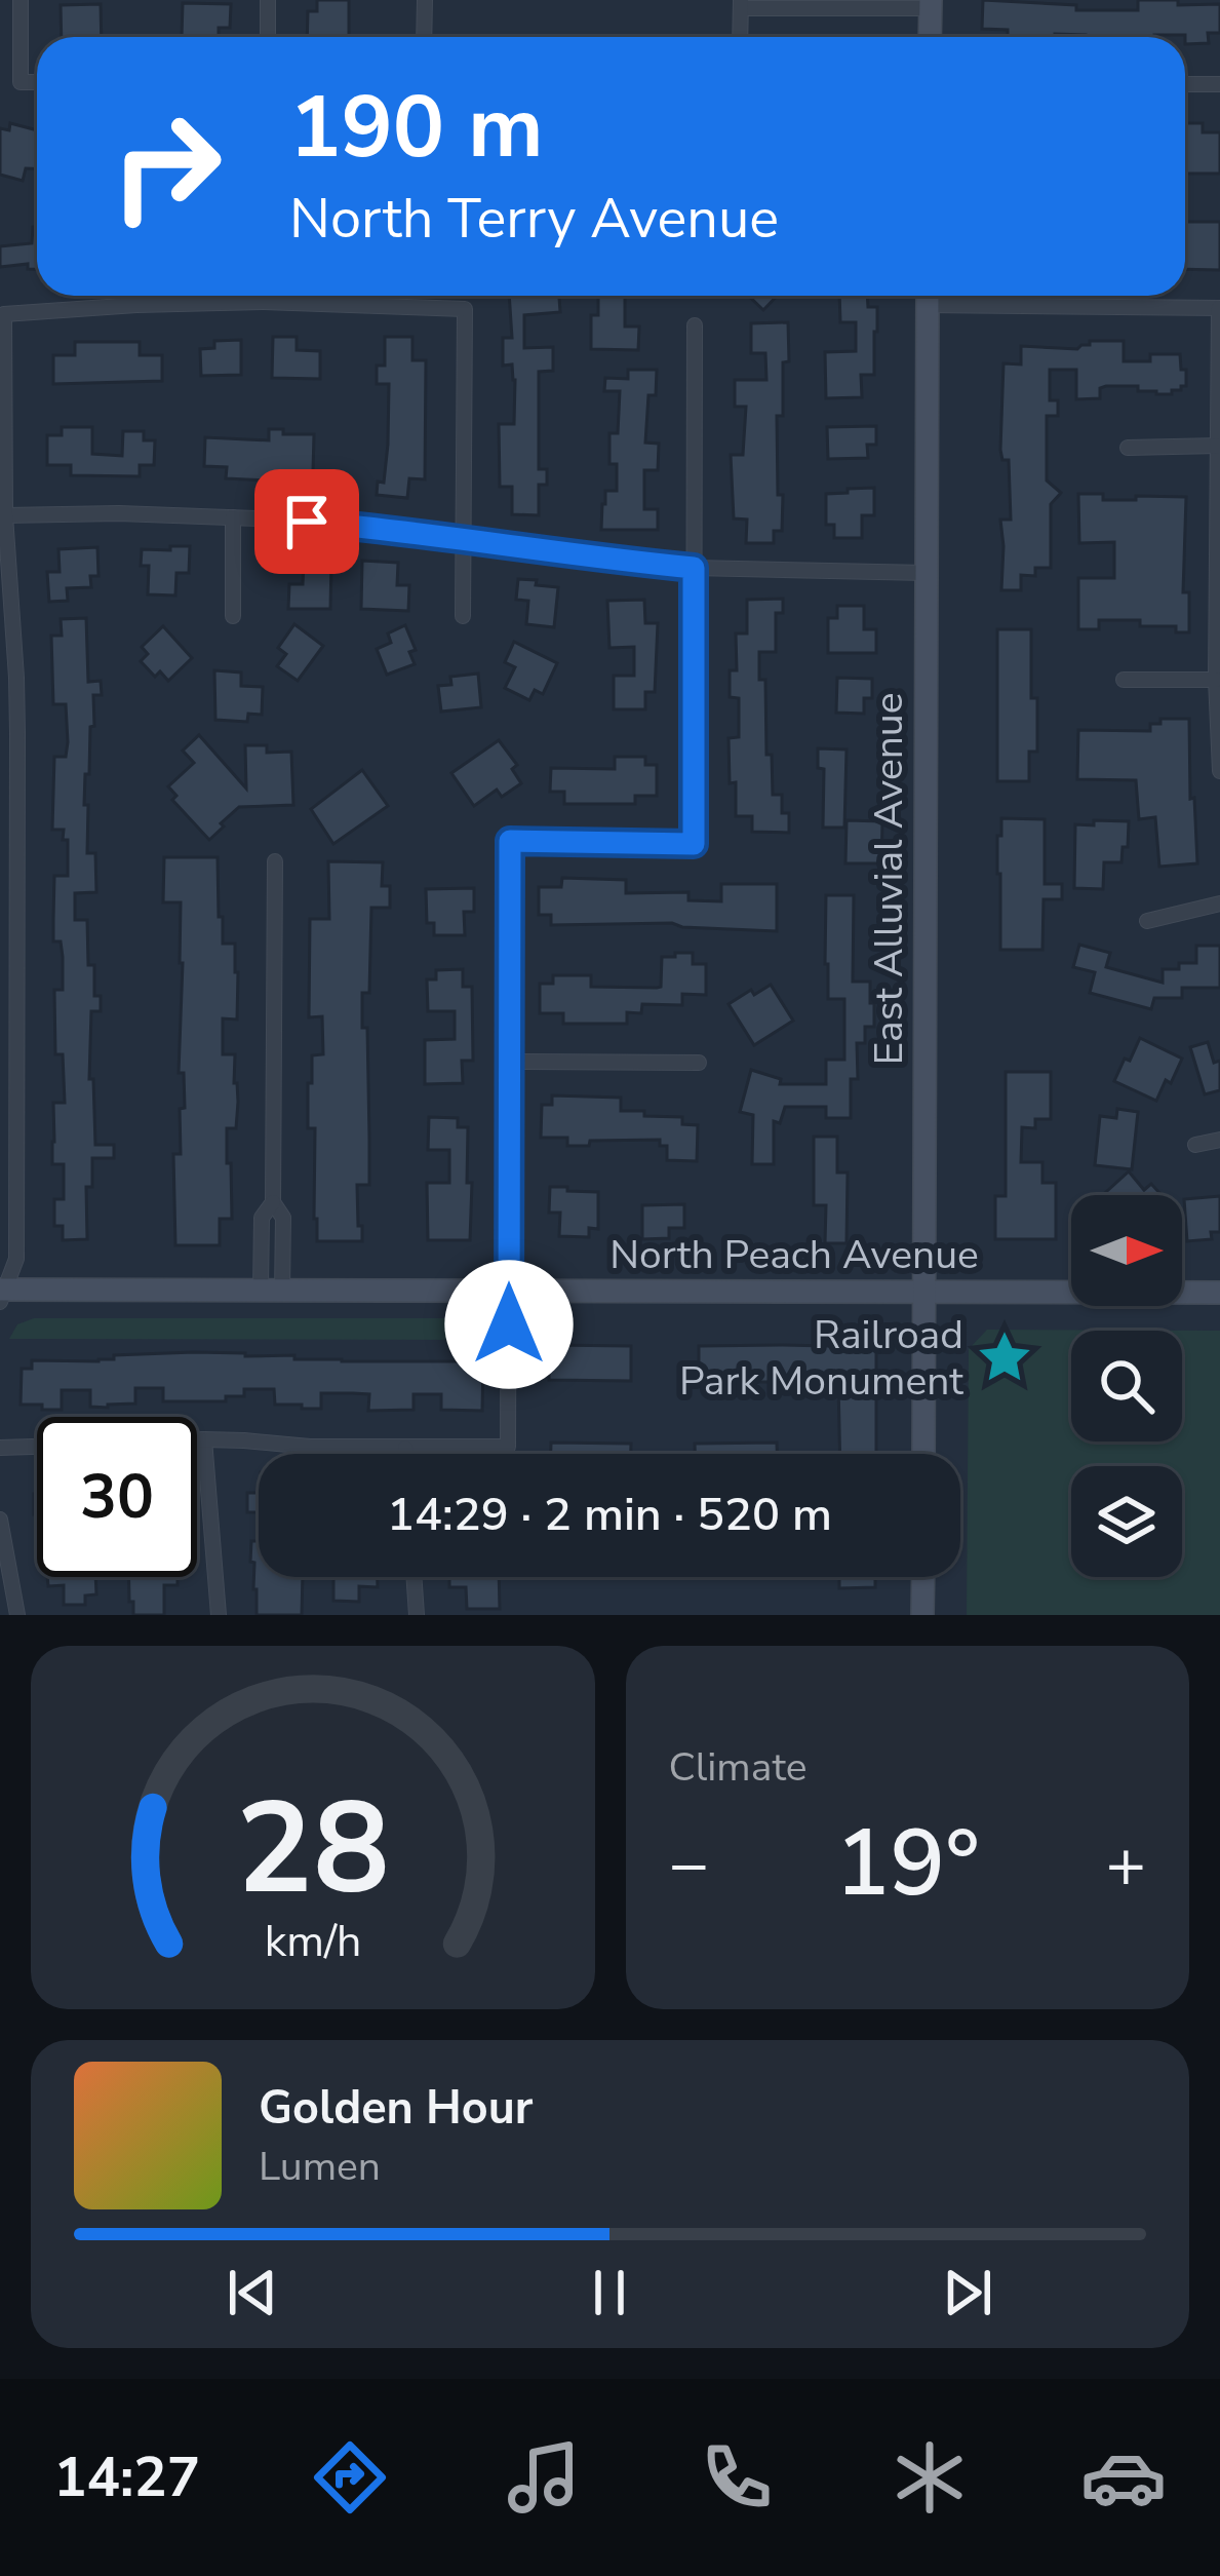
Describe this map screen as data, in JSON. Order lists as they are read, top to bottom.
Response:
{
  "streets": {
    "street": ["East Alluvial Avenue", "North Peach Avenue"]
  },
  "crossings": [
    ["East Alluvial Avenue", "North Peach Avenue"]
  ],
  "places": {
    "place": ["Railroad Park Monument"]
  },
  "north": "right",
  "page": {
    "turn": ["190 m", "North Terry Avenue"],
    "limit": "30",
    "trip": "14:29 · 2 min · 520 m",
    "tile": "Climate",
    "heat": ["−", "19°", "+"],
    "song": ["Golden Hour", "Lumen"],
    "tabs": "14:27",
    "gauge": ["28", "km/h"]
  }
}
